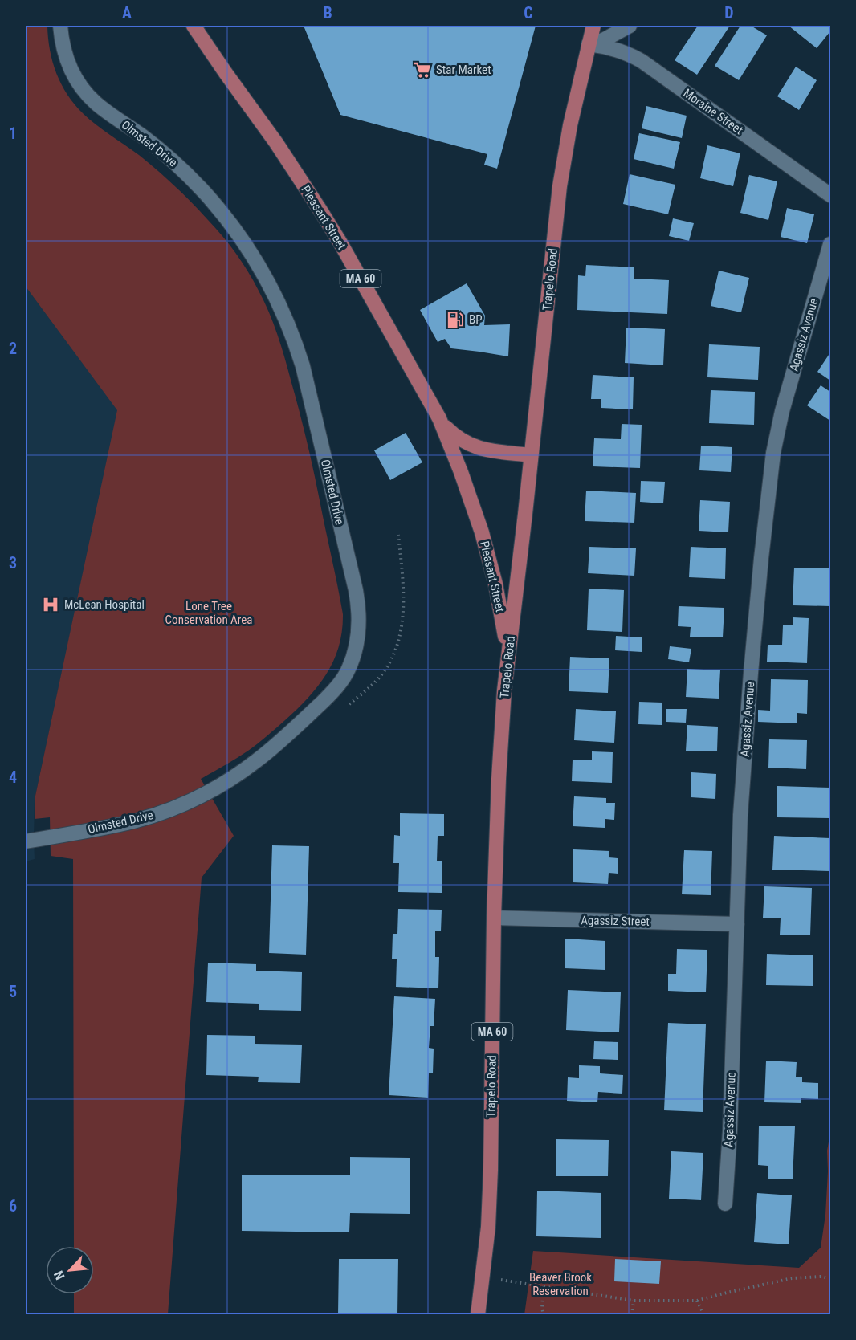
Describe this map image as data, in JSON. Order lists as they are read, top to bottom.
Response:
{
  "streets": {
    "main road": ["Pleasant Street", "MA 60", "Trapelo Road"],
    "street": [
      "Moraine Street",
      "Olmsted Drive",
      "Agassiz Avenue",
      "Agassiz Street"
    ]
  },
  "crossings": [
    ["Moraine Street", "Trapelo Road"],
    ["Pleasant Street", "Trapelo Road"],
    ["Trapelo Road", "Agassiz Street"],
    ["Agassiz Avenue", "Agassiz Street"]
  ],
  "parks": ["Lone Tree Conservation Area", "Beaver Brook Reservation"],
  "places": {
    "supermarket": ["Star Market"],
    "fuel station": ["BP"],
    "hospital": ["McLean Hospital"]
  },
  "north": "bottom left",
  "grid": {
    "columns": [
      "A",
      "B",
      "C",
      "D"
    ],
    "rows": [
      "1",
      "2",
      "3",
      "4",
      "5",
      "6"
    ]
  }
}
